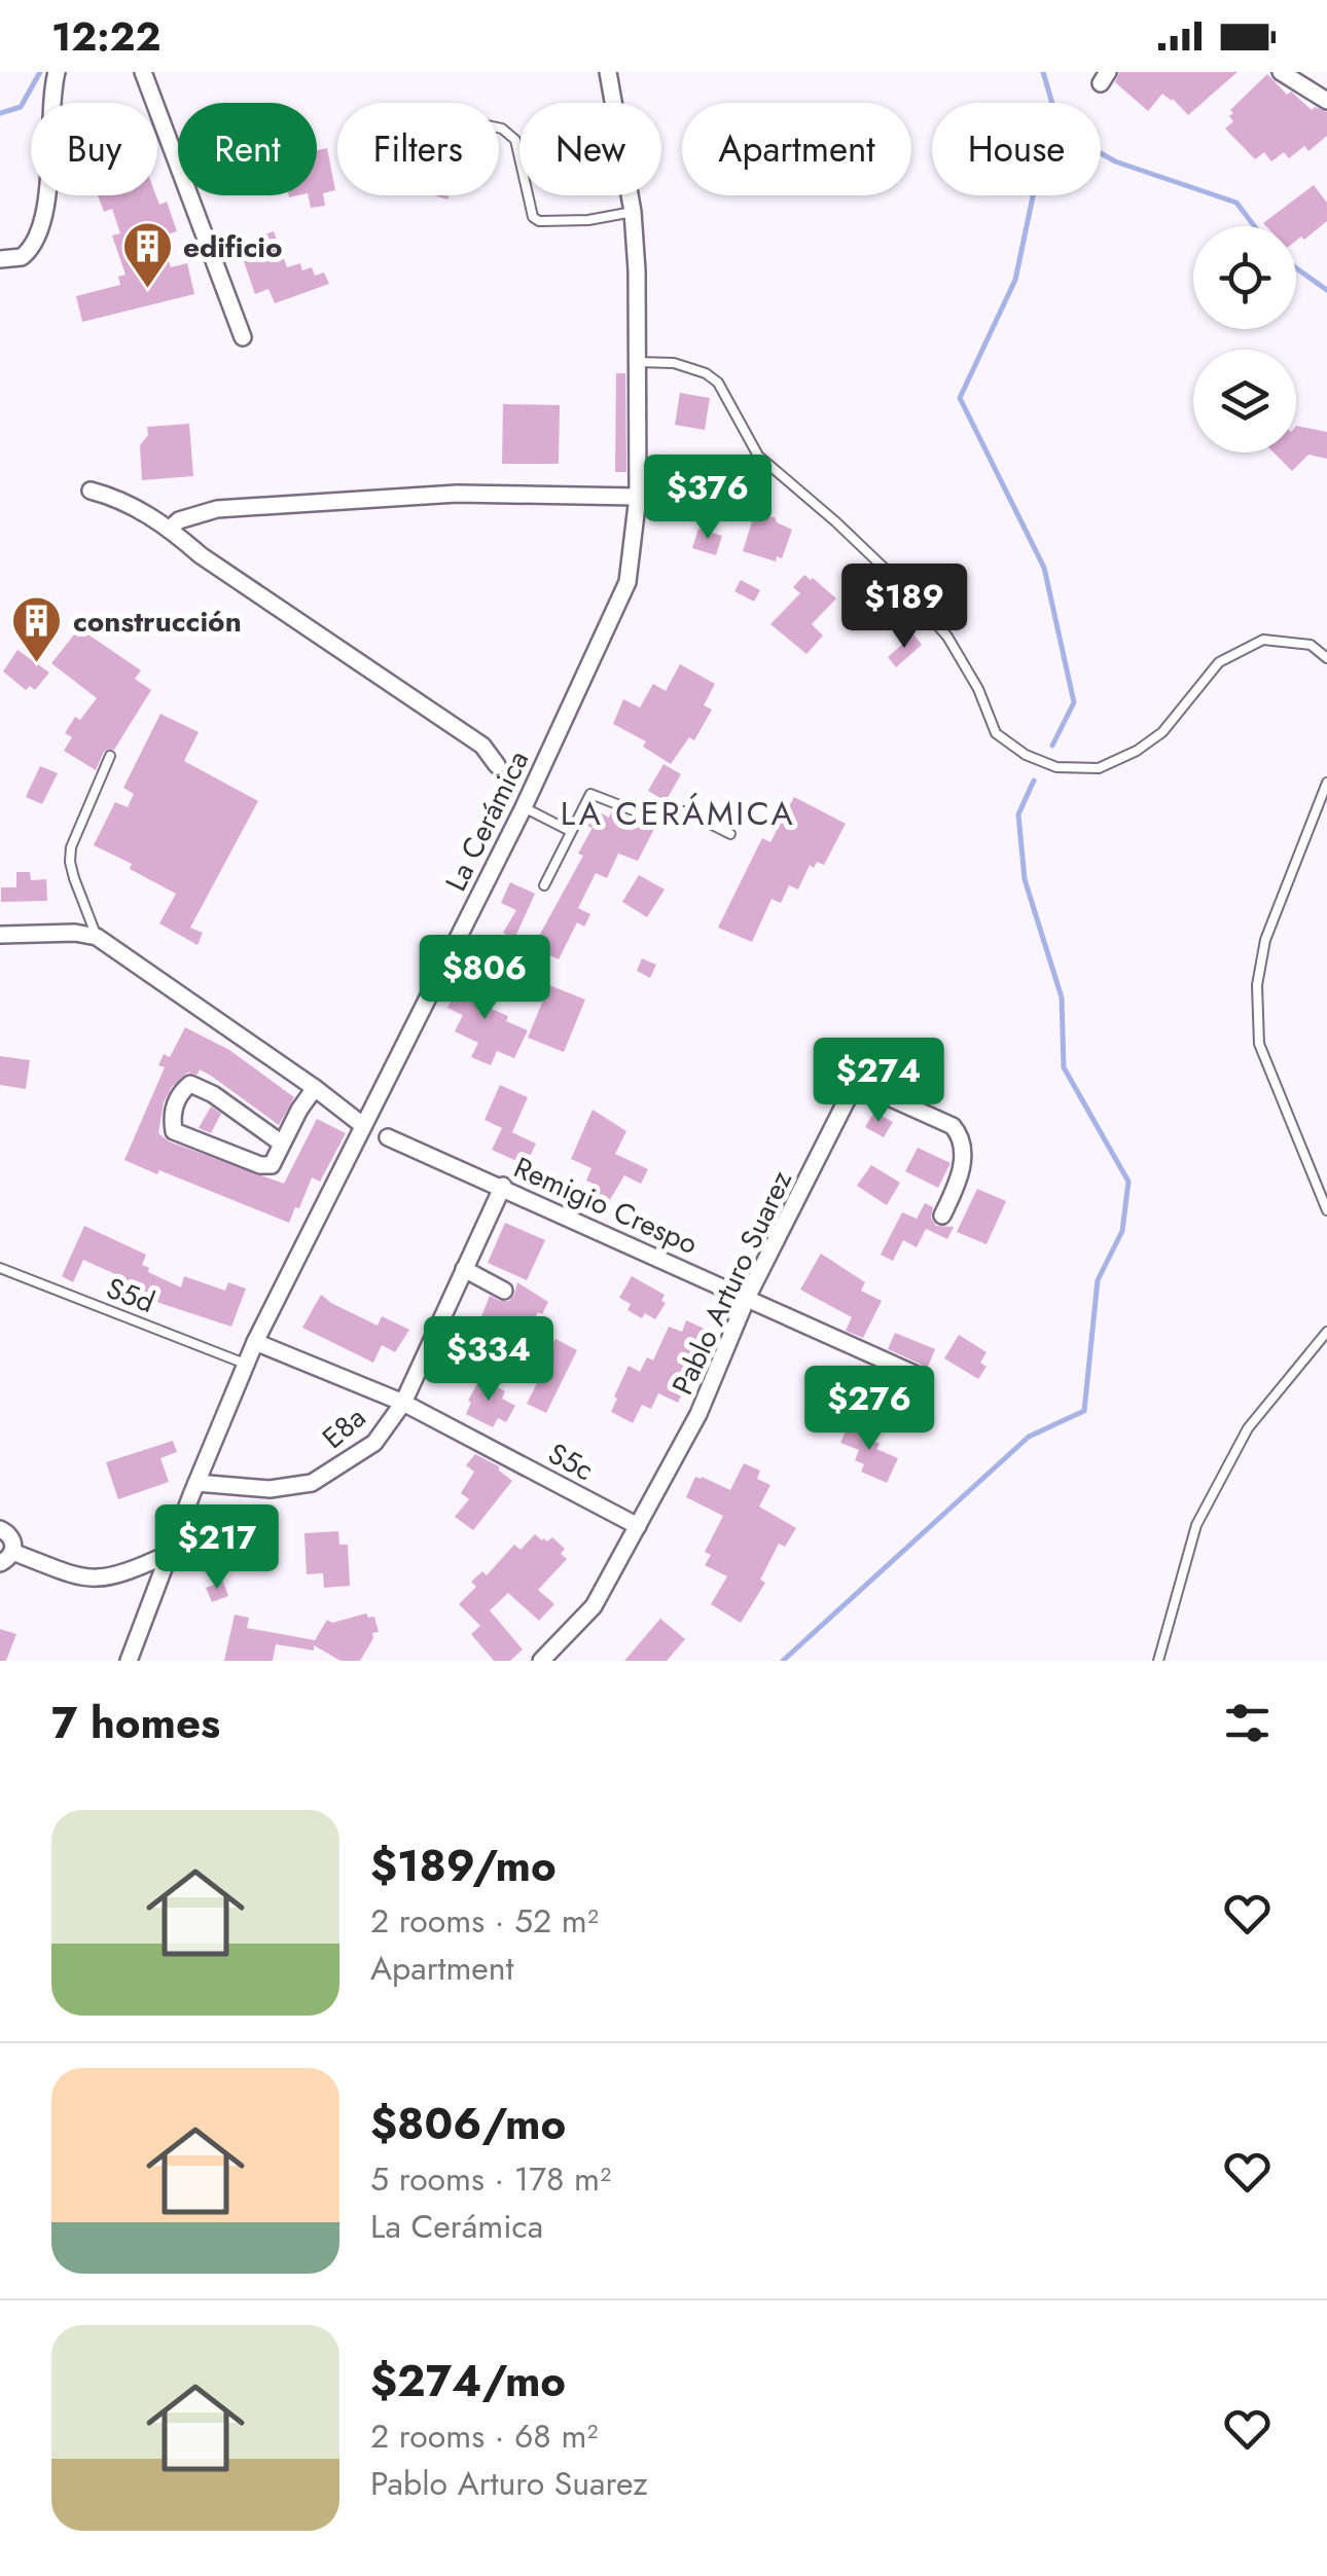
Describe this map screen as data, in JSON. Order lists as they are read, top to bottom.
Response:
{
  "streets": {
    "street": [
      "La Cerámica",
      "Remigio Crespo",
      "Pablo Arturo Suarez",
      "E8a",
      "S5c"
    ],
    "lane": ["S5d"]
  },
  "crossings": [
    ["La Cerámica", "S5d"],
    ["La Cerámica", "E8a"],
    ["La Cerámica", "S5c"],
    ["Remigio Crespo", "Pablo Arturo Suarez"],
    ["Remigio Crespo", "E8a"],
    ["Pablo Arturo Suarez", "S5c"],
    ["E8a", "S5c"]
  ],
  "districts": ["LA CERÁMICA"],
  "places": {
    "building": ["edificio", "construcción"]
  },
  "page": {
    "status": "12:22",
    "chip": [
      "Buy",
      "Rent",
      "Filters",
      "New",
      "Apartment",
      "House"
    ],
    "price": [
      "$376",
      "$189",
      "$806",
      "$274",
      "$334",
      "$276",
      "$217"
    ],
    "heading": "7 homes",
    "list": [
      {
        "name": "$189/mo",
        "note": "2 rooms · 52 m² · Apartment"
      },
      {
        "name": "$806/mo",
        "note": "5 rooms · 178 m² · La Cerámica"
      },
      {
        "name": "$274/mo",
        "note": "2 rooms · 68 m² · Pablo Arturo Suarez"
      }
    ]
  }
}
